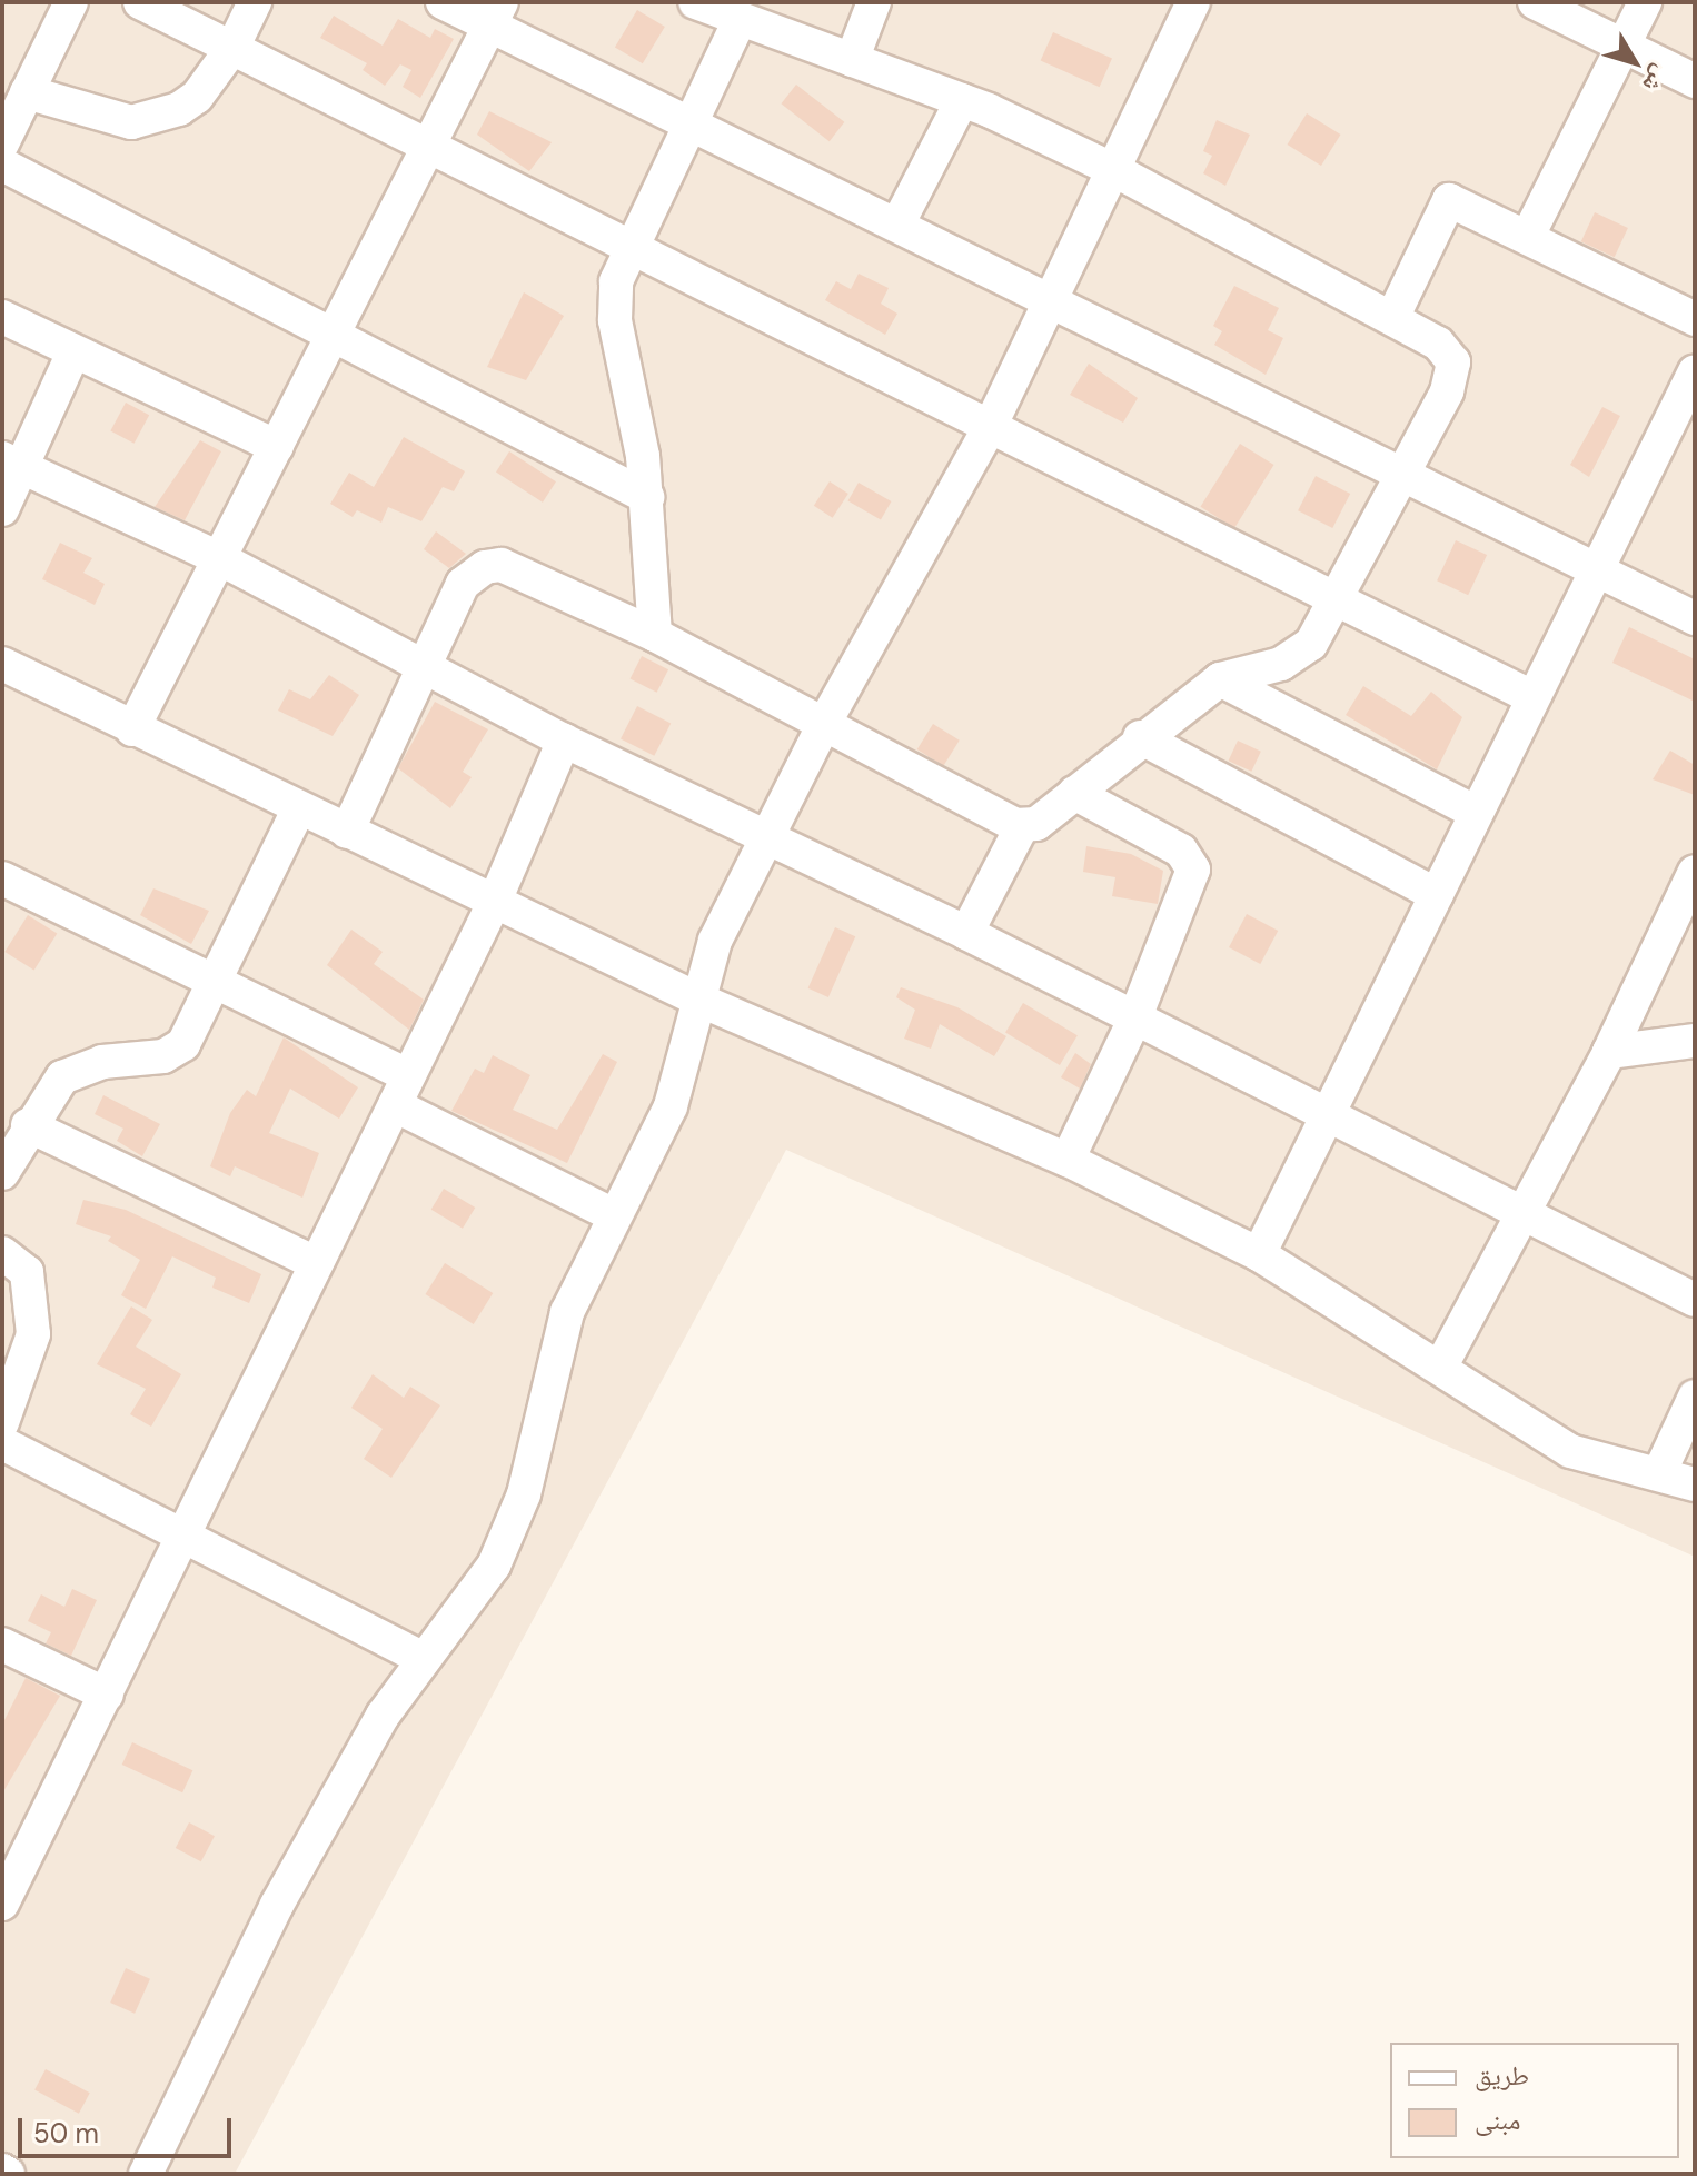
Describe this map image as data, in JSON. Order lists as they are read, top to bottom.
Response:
{
  "legend": ["طريق", "مبنى"],
  "scale_bar": "50 m",
  "north": "bottom right"
}
